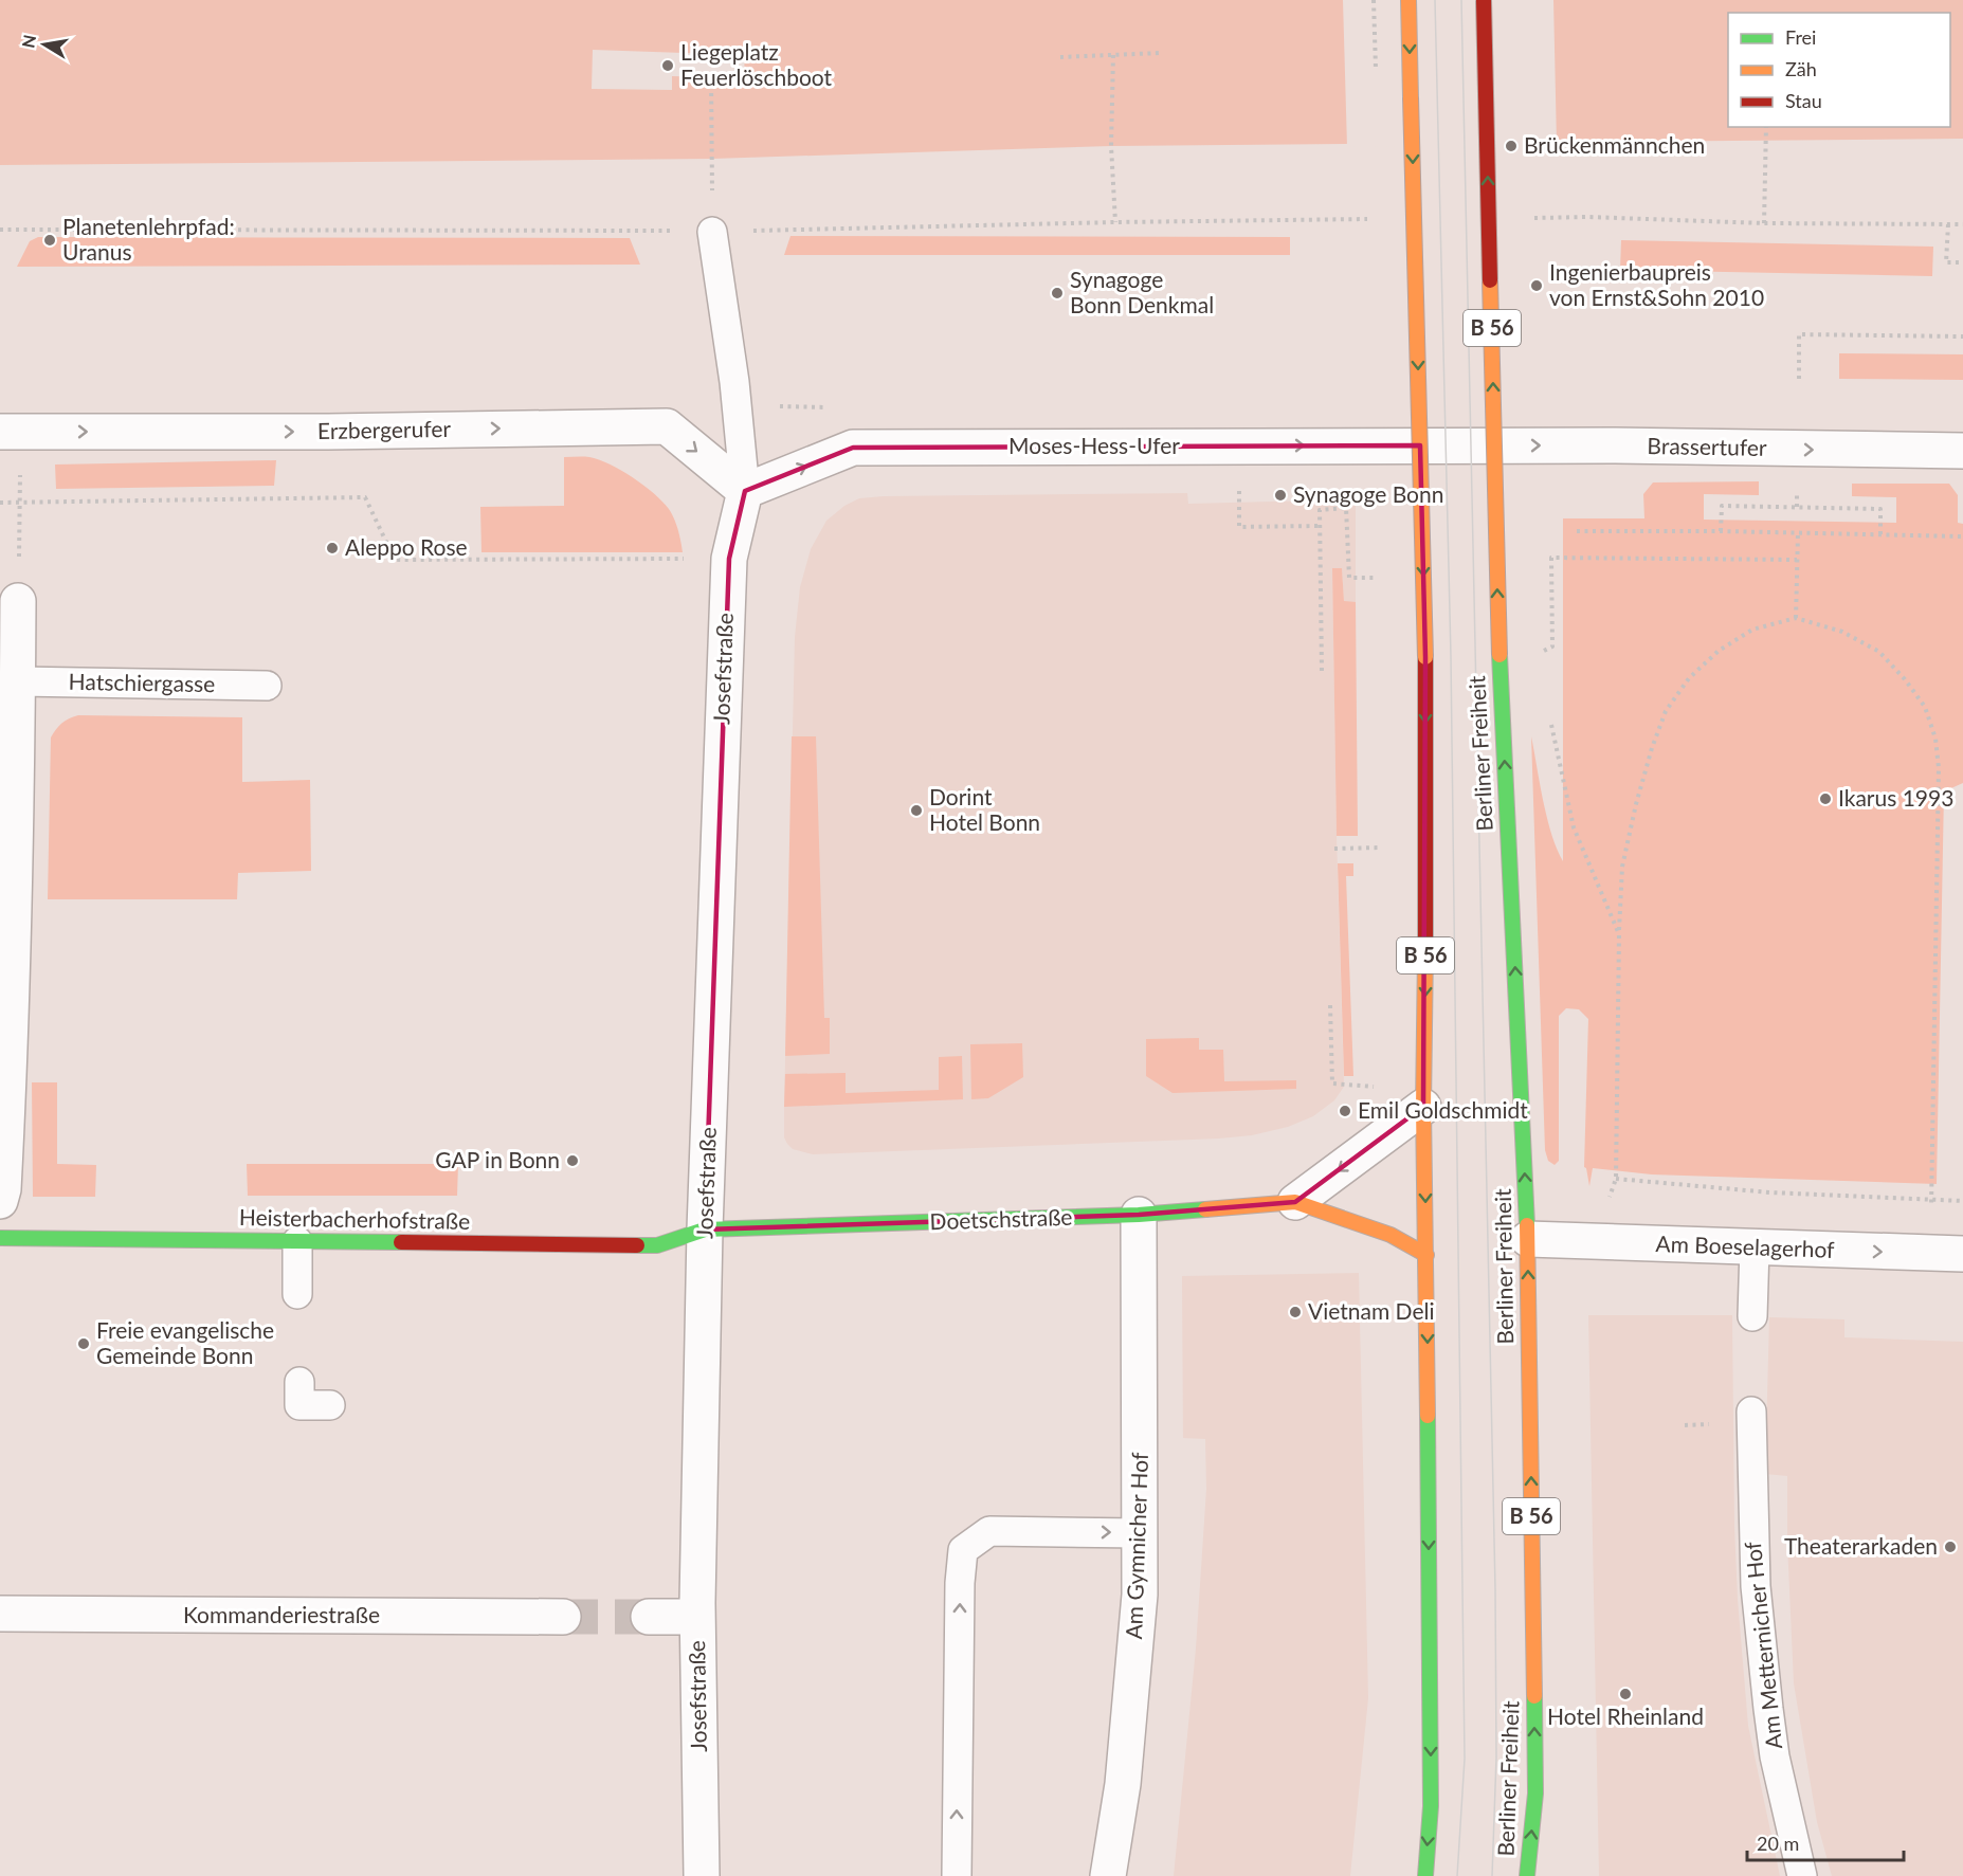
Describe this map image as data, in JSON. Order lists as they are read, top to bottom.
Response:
{
  "streets": {
    "main road": [
      "B 56",
      "Berliner Freiheit",
      "Heisterbacherhofstraße",
      "Doetschstraße"
    ],
    "street": [
      "Erzbergerufer",
      "Moses-Hess-Ufer",
      "Brassertufer",
      "Josefstraße",
      "Am Boeselagerhof",
      "Am Gymnicher Hof",
      "Kommanderiestraße"
    ],
    "lane": ["Hatschiergasse", "Am Metternicher Hof"]
  },
  "crossings": [
    ["B 56", "Doetschstraße"],
    ["Erzbergerufer", "Moses-Hess-Ufer"],
    ["Erzbergerufer", "Josefstraße"],
    ["Moses-Hess-Ufer", "Brassertufer"],
    ["Moses-Hess-Ufer", "Josefstraße"],
    ["Josefstraße", "Heisterbacherhofstraße"],
    ["Josefstraße", "Doetschstraße"],
    ["Berliner Freiheit", "Am Boeselagerhof"],
    ["Heisterbacherhofstraße", "Doetschstraße"],
    ["Doetschstraße", "Am Gymnicher Hof"]
  ],
  "one_way": [
    "Erzbergerufer",
    "Moses-Hess-Ufer",
    "Brassertufer",
    "Am Boeselagerhof"
  ],
  "places": [
    "Liegeplatz Feuerlöschboot",
    "Brückenmännchen",
    "Planetenlehrpfad: Uranus",
    "Ingenierbaupreis von Ernst&Sohn 2010",
    "Synagoge Bonn Denkmal",
    "Synagoge Bonn",
    "Aleppo Rose",
    "Ikarus 1993",
    "Dorint Hotel Bonn",
    "Emil Goldschmidt",
    "GAP in Bonn",
    "Vietnam Deli",
    "Freie evangelische Gemeinde Bonn",
    "Theaterarkaden",
    "Hotel Rheinland"
  ],
  "legend": ["Frei", "Zäh", "Stau"],
  "scale_bar": "20 m",
  "north": "left"
}
